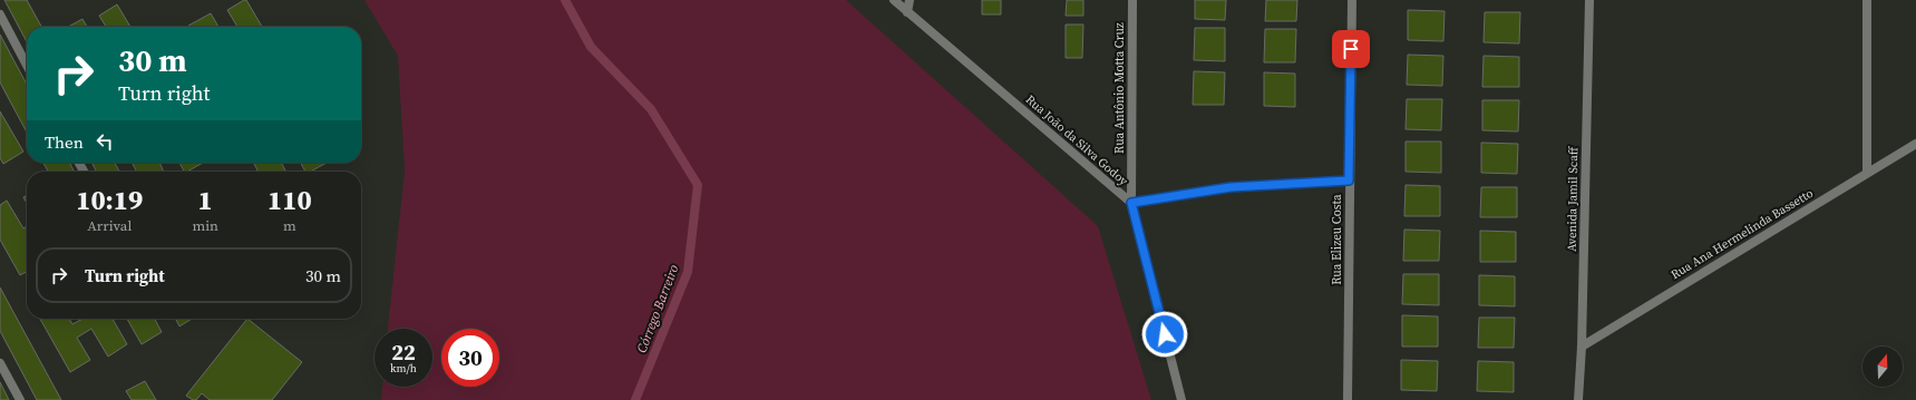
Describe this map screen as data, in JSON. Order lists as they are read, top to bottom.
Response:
{
  "streets": {
    "street": [
      "Rua Antônio Motta Cruz",
      "Rua João da Silva Godoy",
      "Avenida Jamil Scaff",
      "Rua Ana Hermelinda Bassetto",
      "Rua Elizeu Costa"
    ]
  },
  "crossings": [
    ["Rua Antônio Motta Cruz", "Rua João da Silva Godoy"],
    ["Avenida Jamil Scaff", "Rua Ana Hermelinda Bassetto"]
  ],
  "water": ["Córrego Barreiro"],
  "north": "top",
  "page": {
    "turn": ["30 m", "Turn right"],
    "then": "Then",
    "eta": [
      "10:19",
      "Arrival",
      "1",
      "min",
      "110",
      "m"
    ],
    "list": [
      {
        "name": "Turn right",
        "value": "30 m"
      }
    ],
    "speed": "22 km/h",
    "limit": "30"
  }
}
